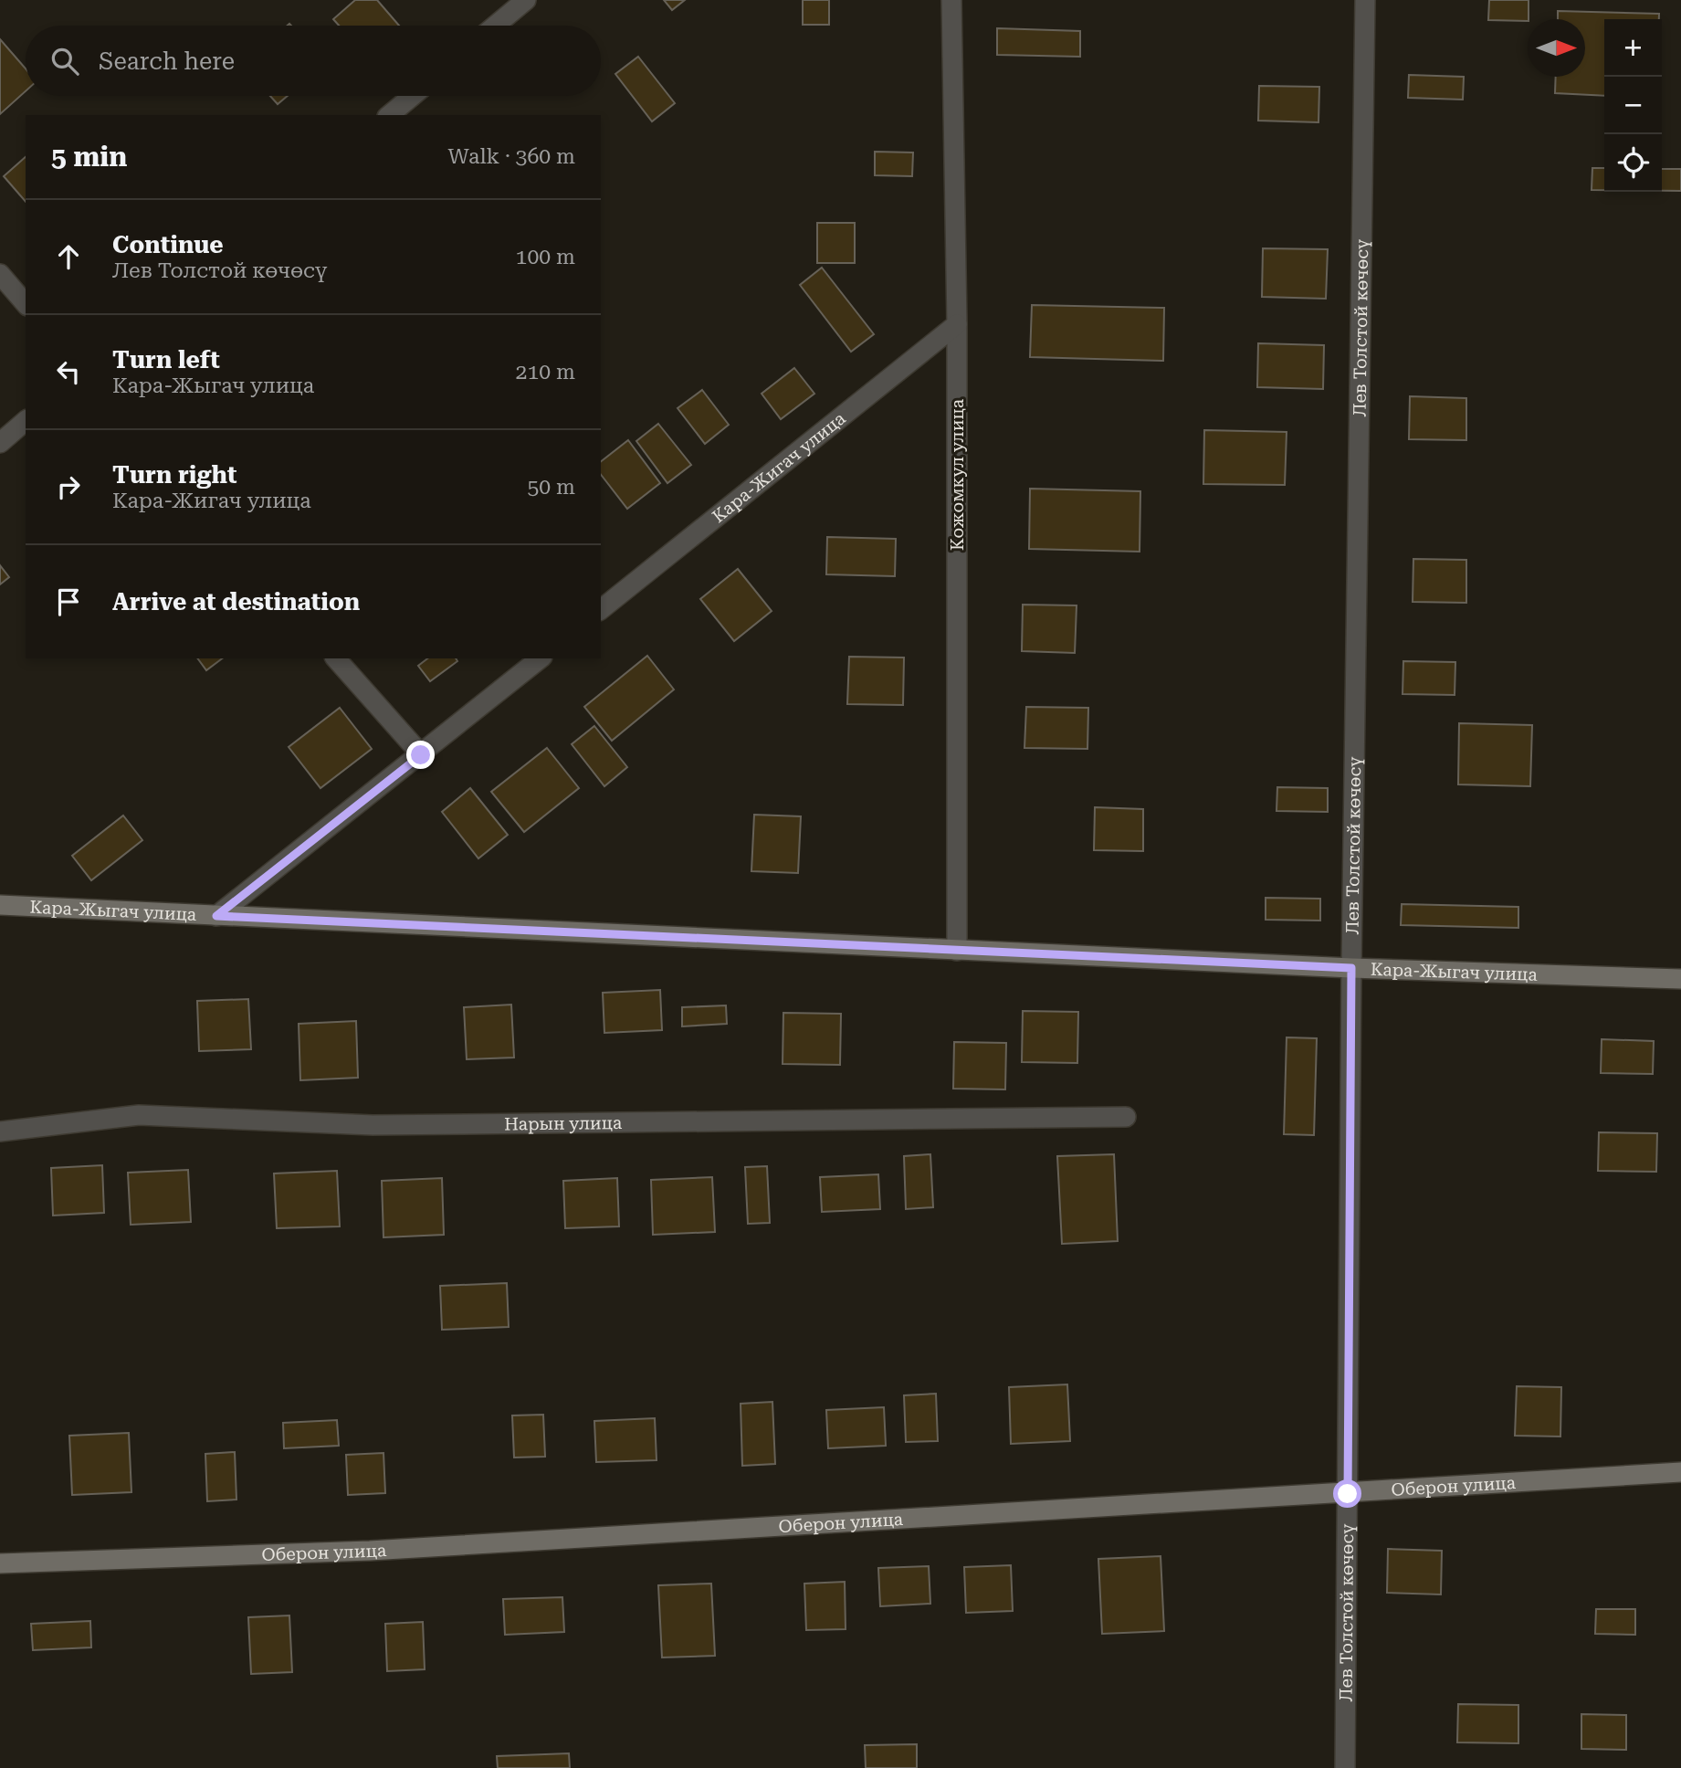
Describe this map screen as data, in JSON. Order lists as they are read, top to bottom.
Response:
{
  "streets": {
    "street": [
      "Лев Толстой көчөсү",
      "Кара-Жигач улица",
      "Кожомкул улица",
      "Кара-Жыгач улица",
      "Нарын улица",
      "Оберон улица"
    ]
  },
  "crossings": [
    ["Лев Толстой көчөсү", "Кара-Жыгач улица"],
    ["Лев Толстой көчөсү", "Оберон улица"],
    ["Кара-Жигач улица", "Кожомкул улица"],
    ["Кожомкул улица", "Кара-Жыгач улица"]
  ],
  "north": "right",
  "page": {
    "map_buttons": ["+", "−"],
    "search": "Search here",
    "heading": ["5 min", "Walk · 360 m"],
    "list": [
      ["Continue", "Лев Толстой көчөсү", "100 m"],
      ["Turn left", "Кара-Жыгач улица", "210 m"],
      ["Turn right", "Кара-Жигач улица", "50 m"],
      "Arrive at destination"
    ]
  }
}
